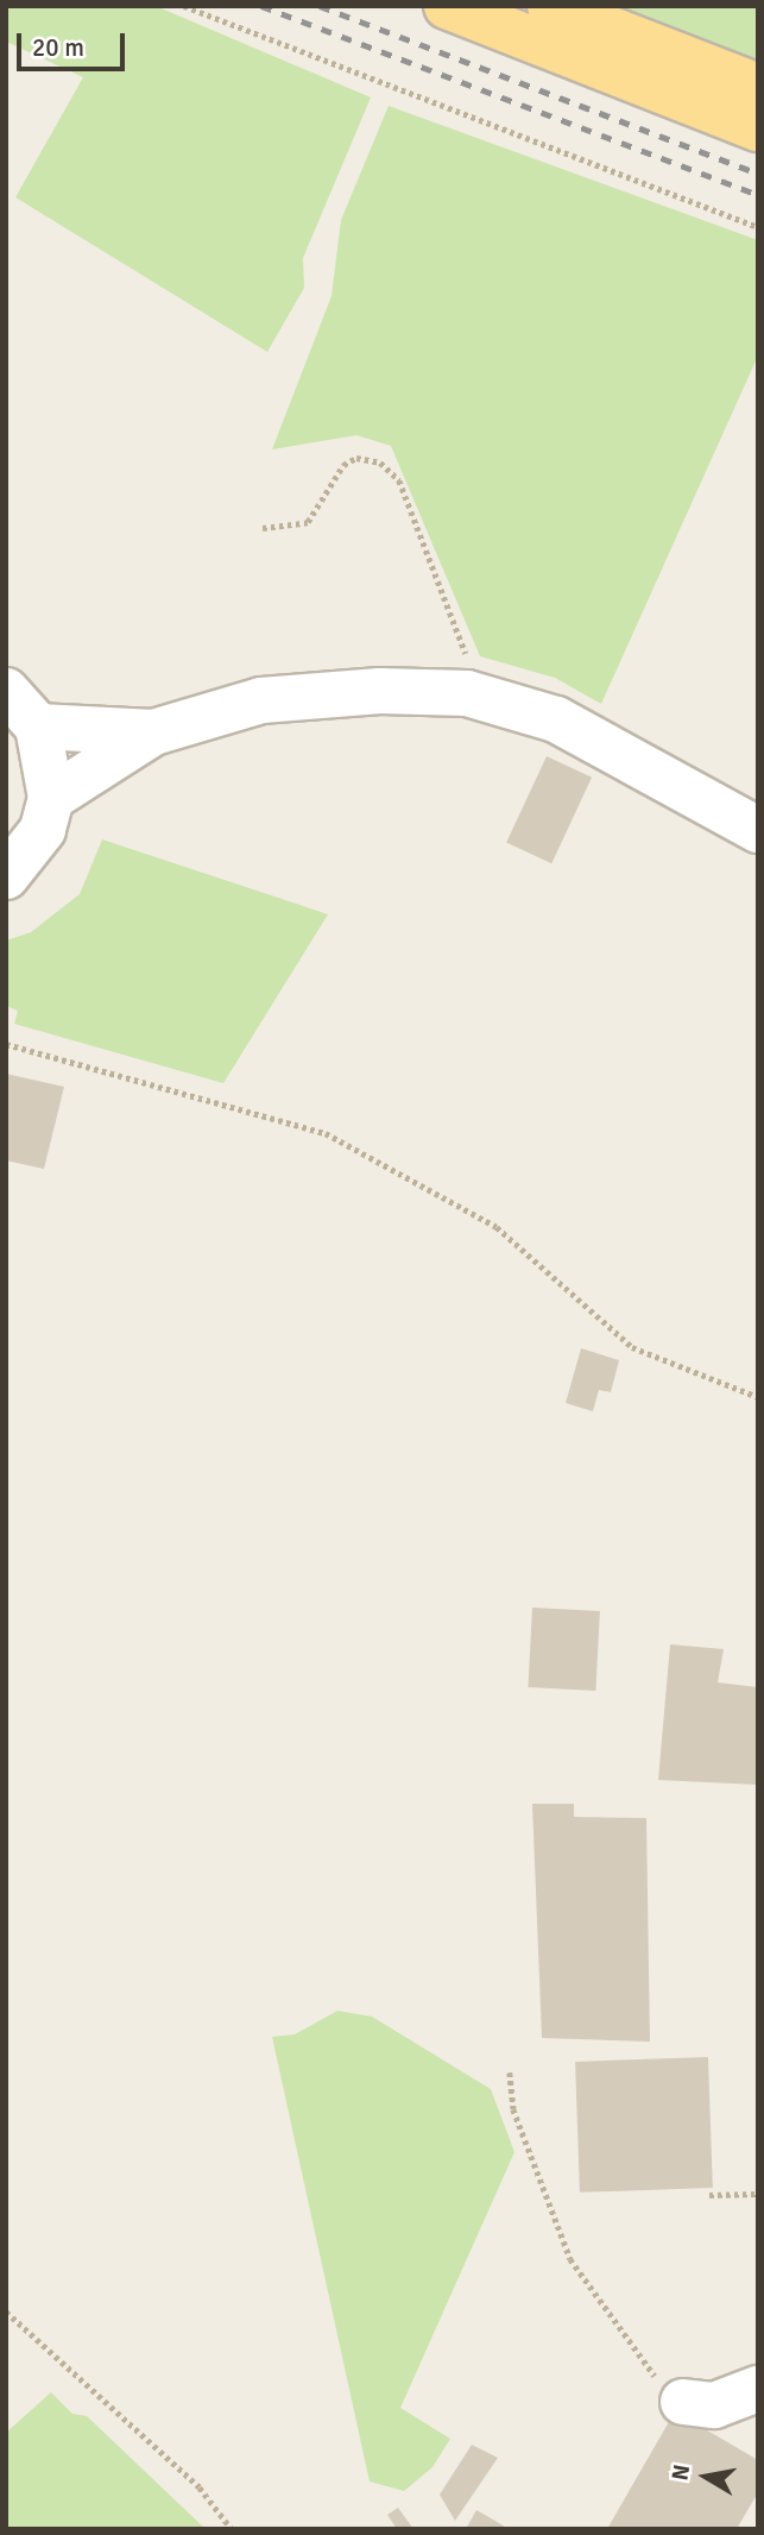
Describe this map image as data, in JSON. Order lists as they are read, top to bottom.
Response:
{
  "scale_bar": "20 m",
  "north": "left"
}
